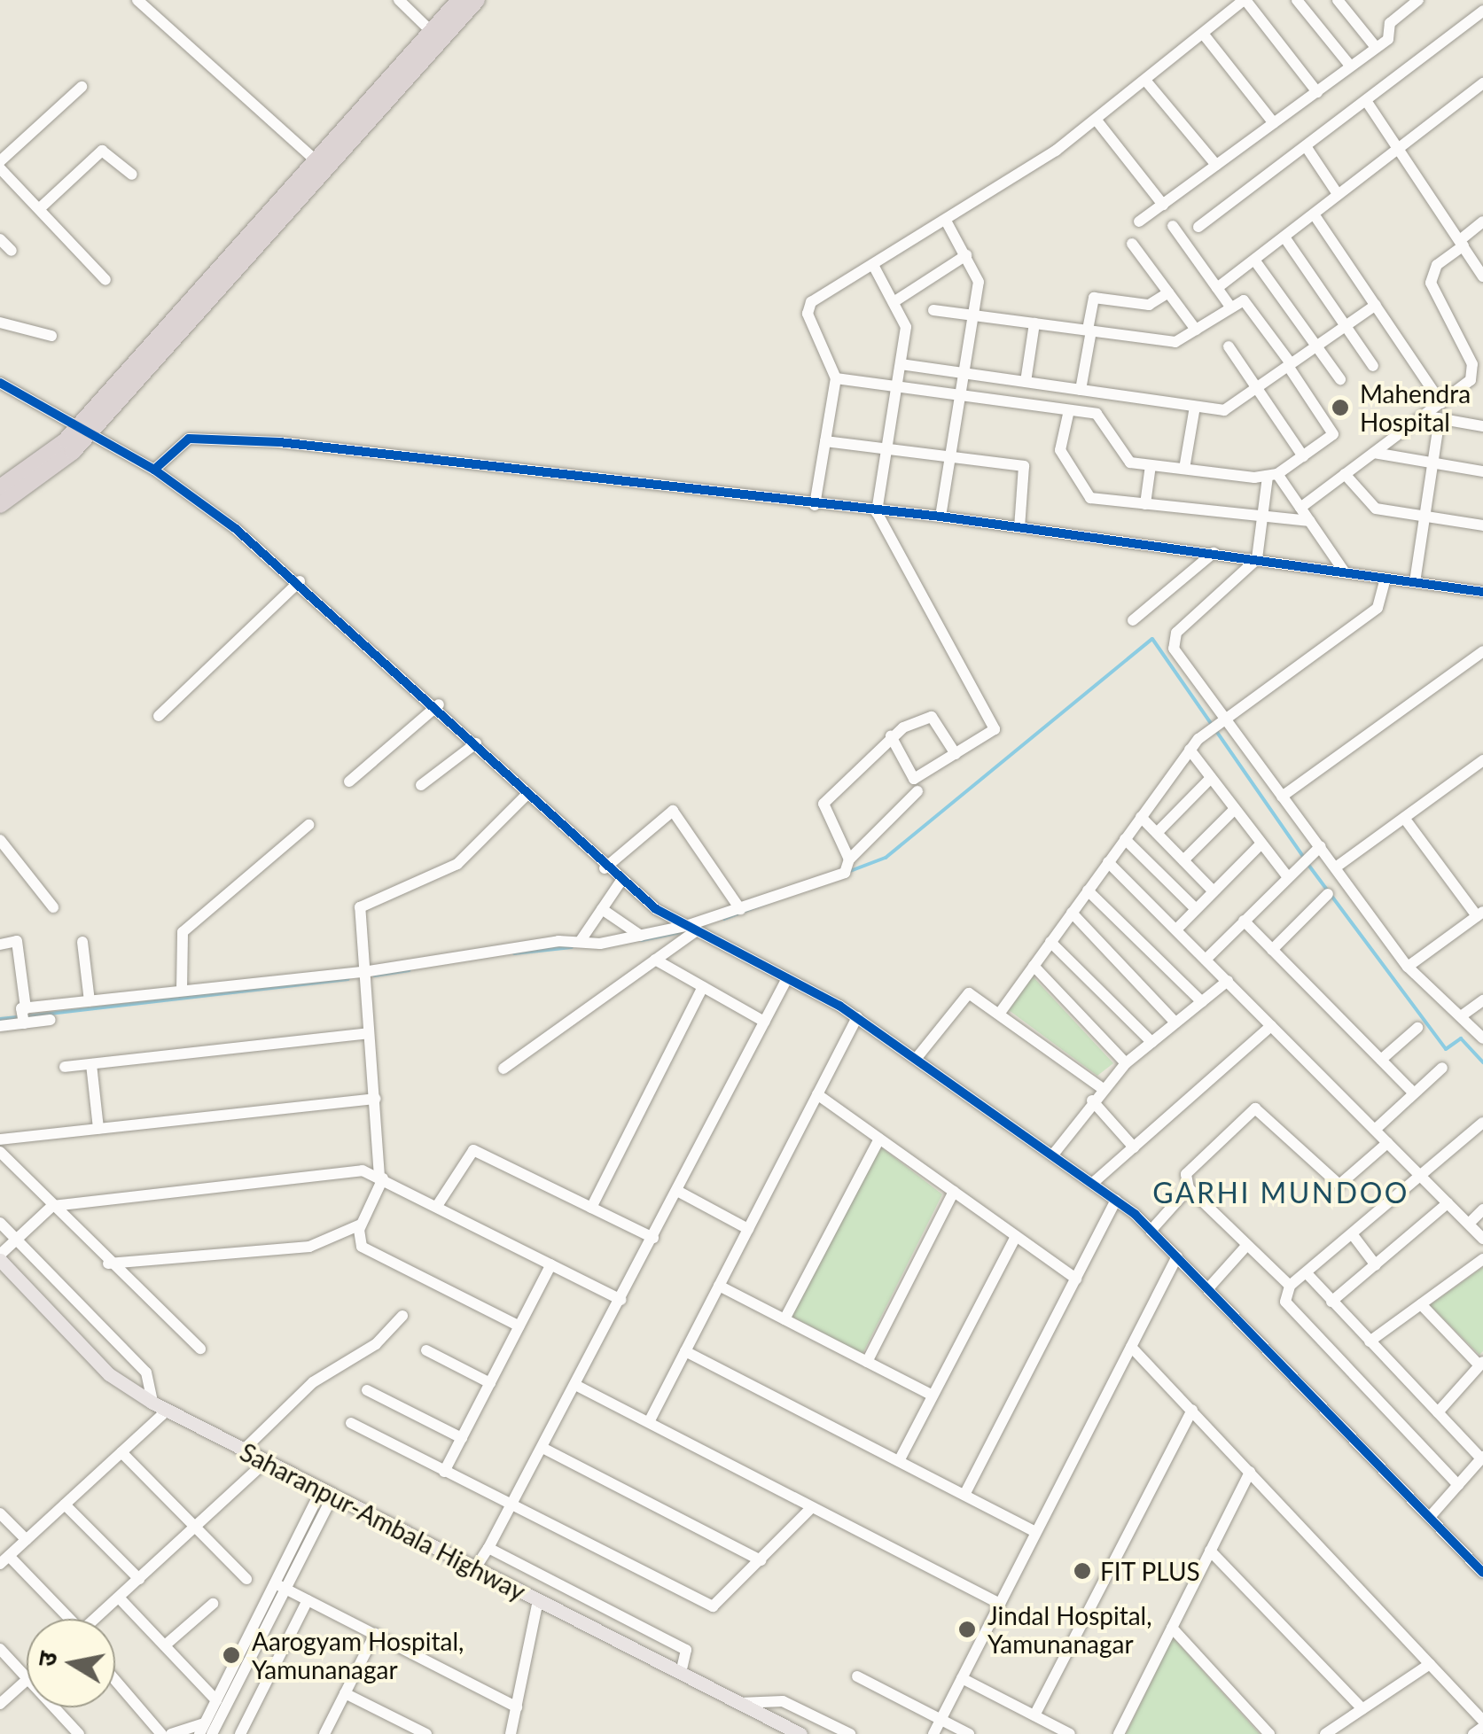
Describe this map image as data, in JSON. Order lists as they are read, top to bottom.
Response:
{
  "streets": {
    "main road": ["Saharanpur-Ambala Highway"]
  },
  "districts": ["GARHI MUNDOO"],
  "places": [
    "Mahendra Hospital",
    "FIT PLUS",
    "Jindal Hospital, Yamunanagar",
    "Aarogyam Hospital, Yamunanagar"
  ],
  "north": "left"
}
